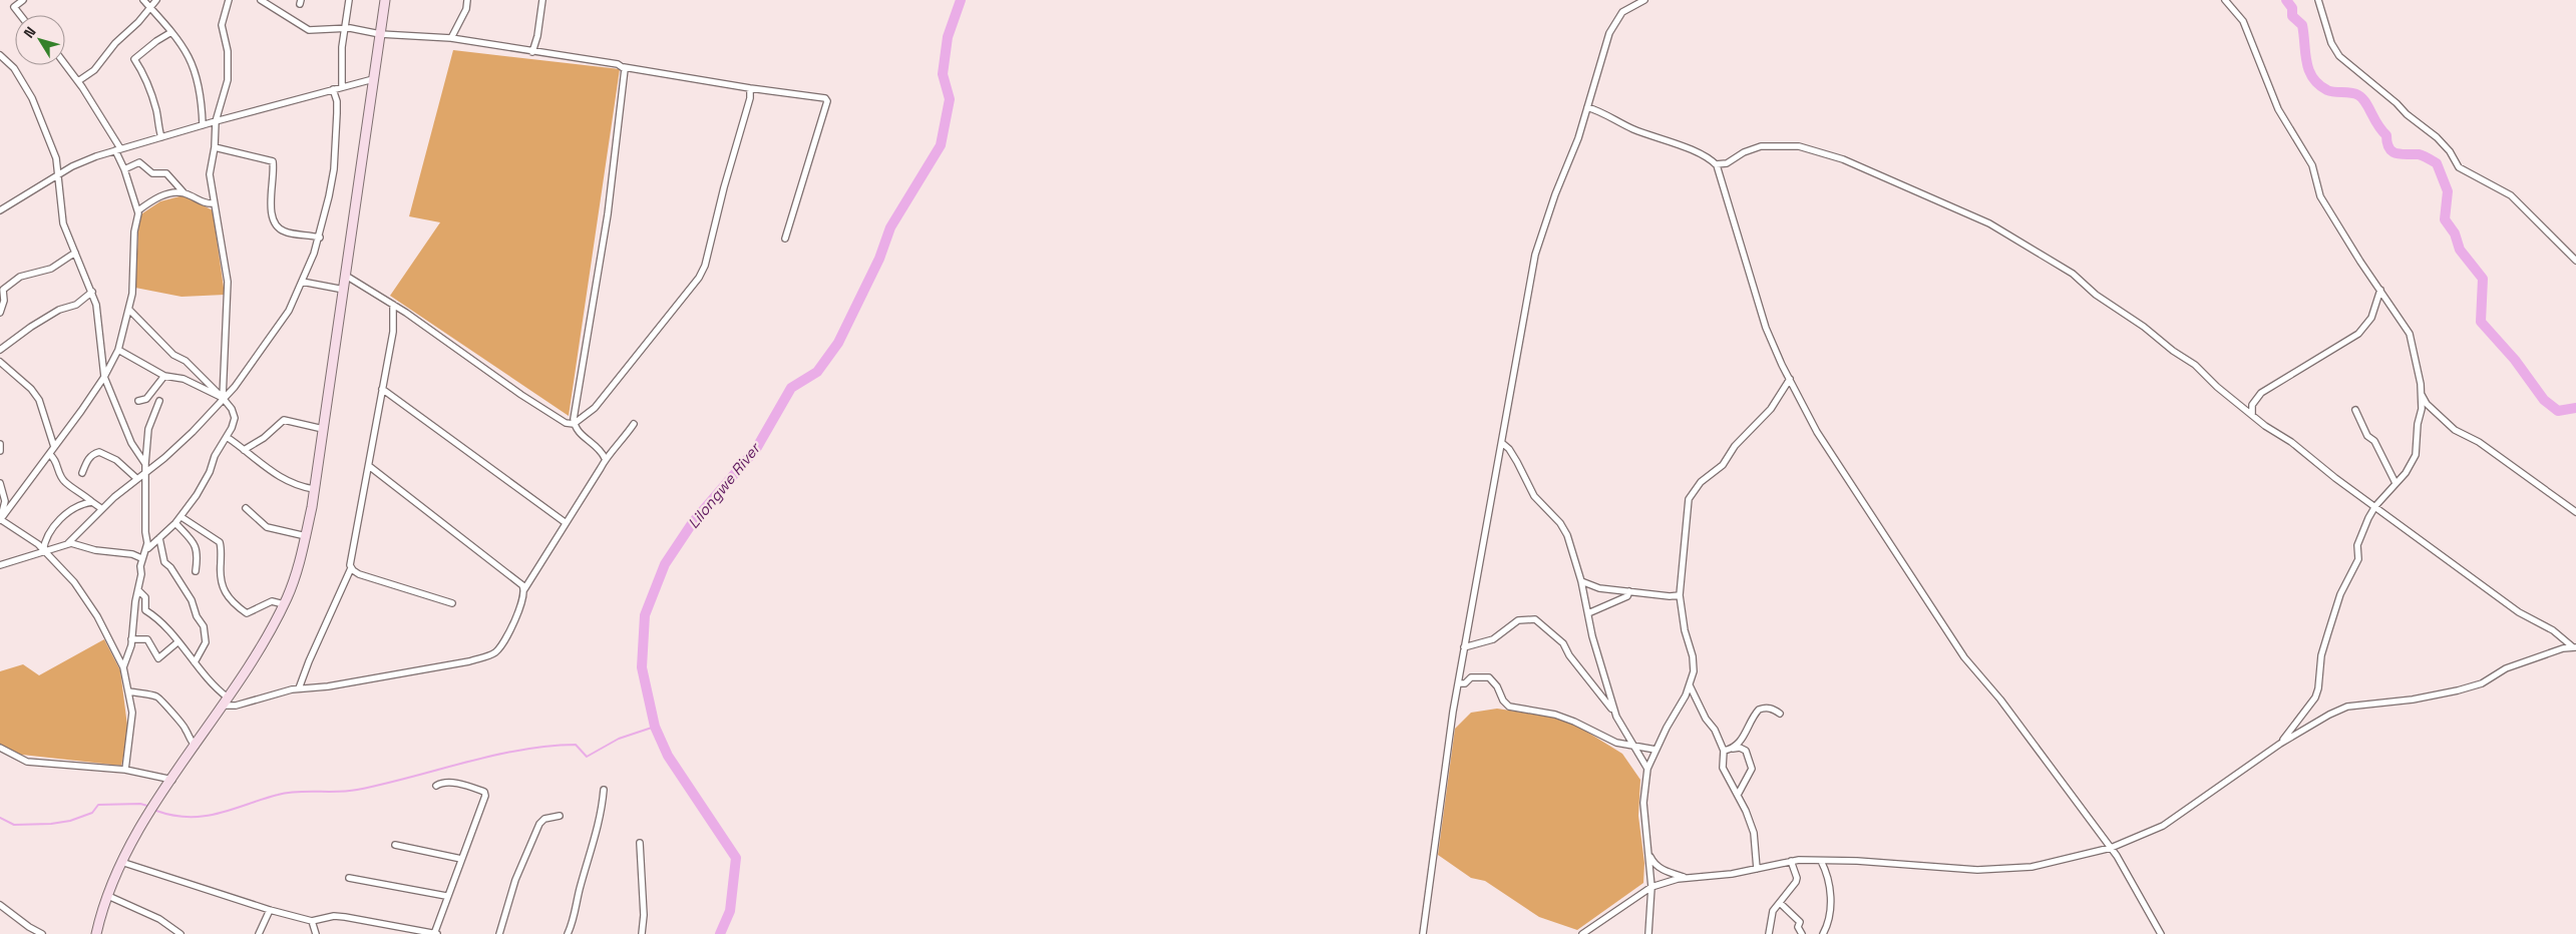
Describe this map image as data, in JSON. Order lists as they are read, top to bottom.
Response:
{
  "water": ["Lilongwe River"],
  "north": "top left"
}
